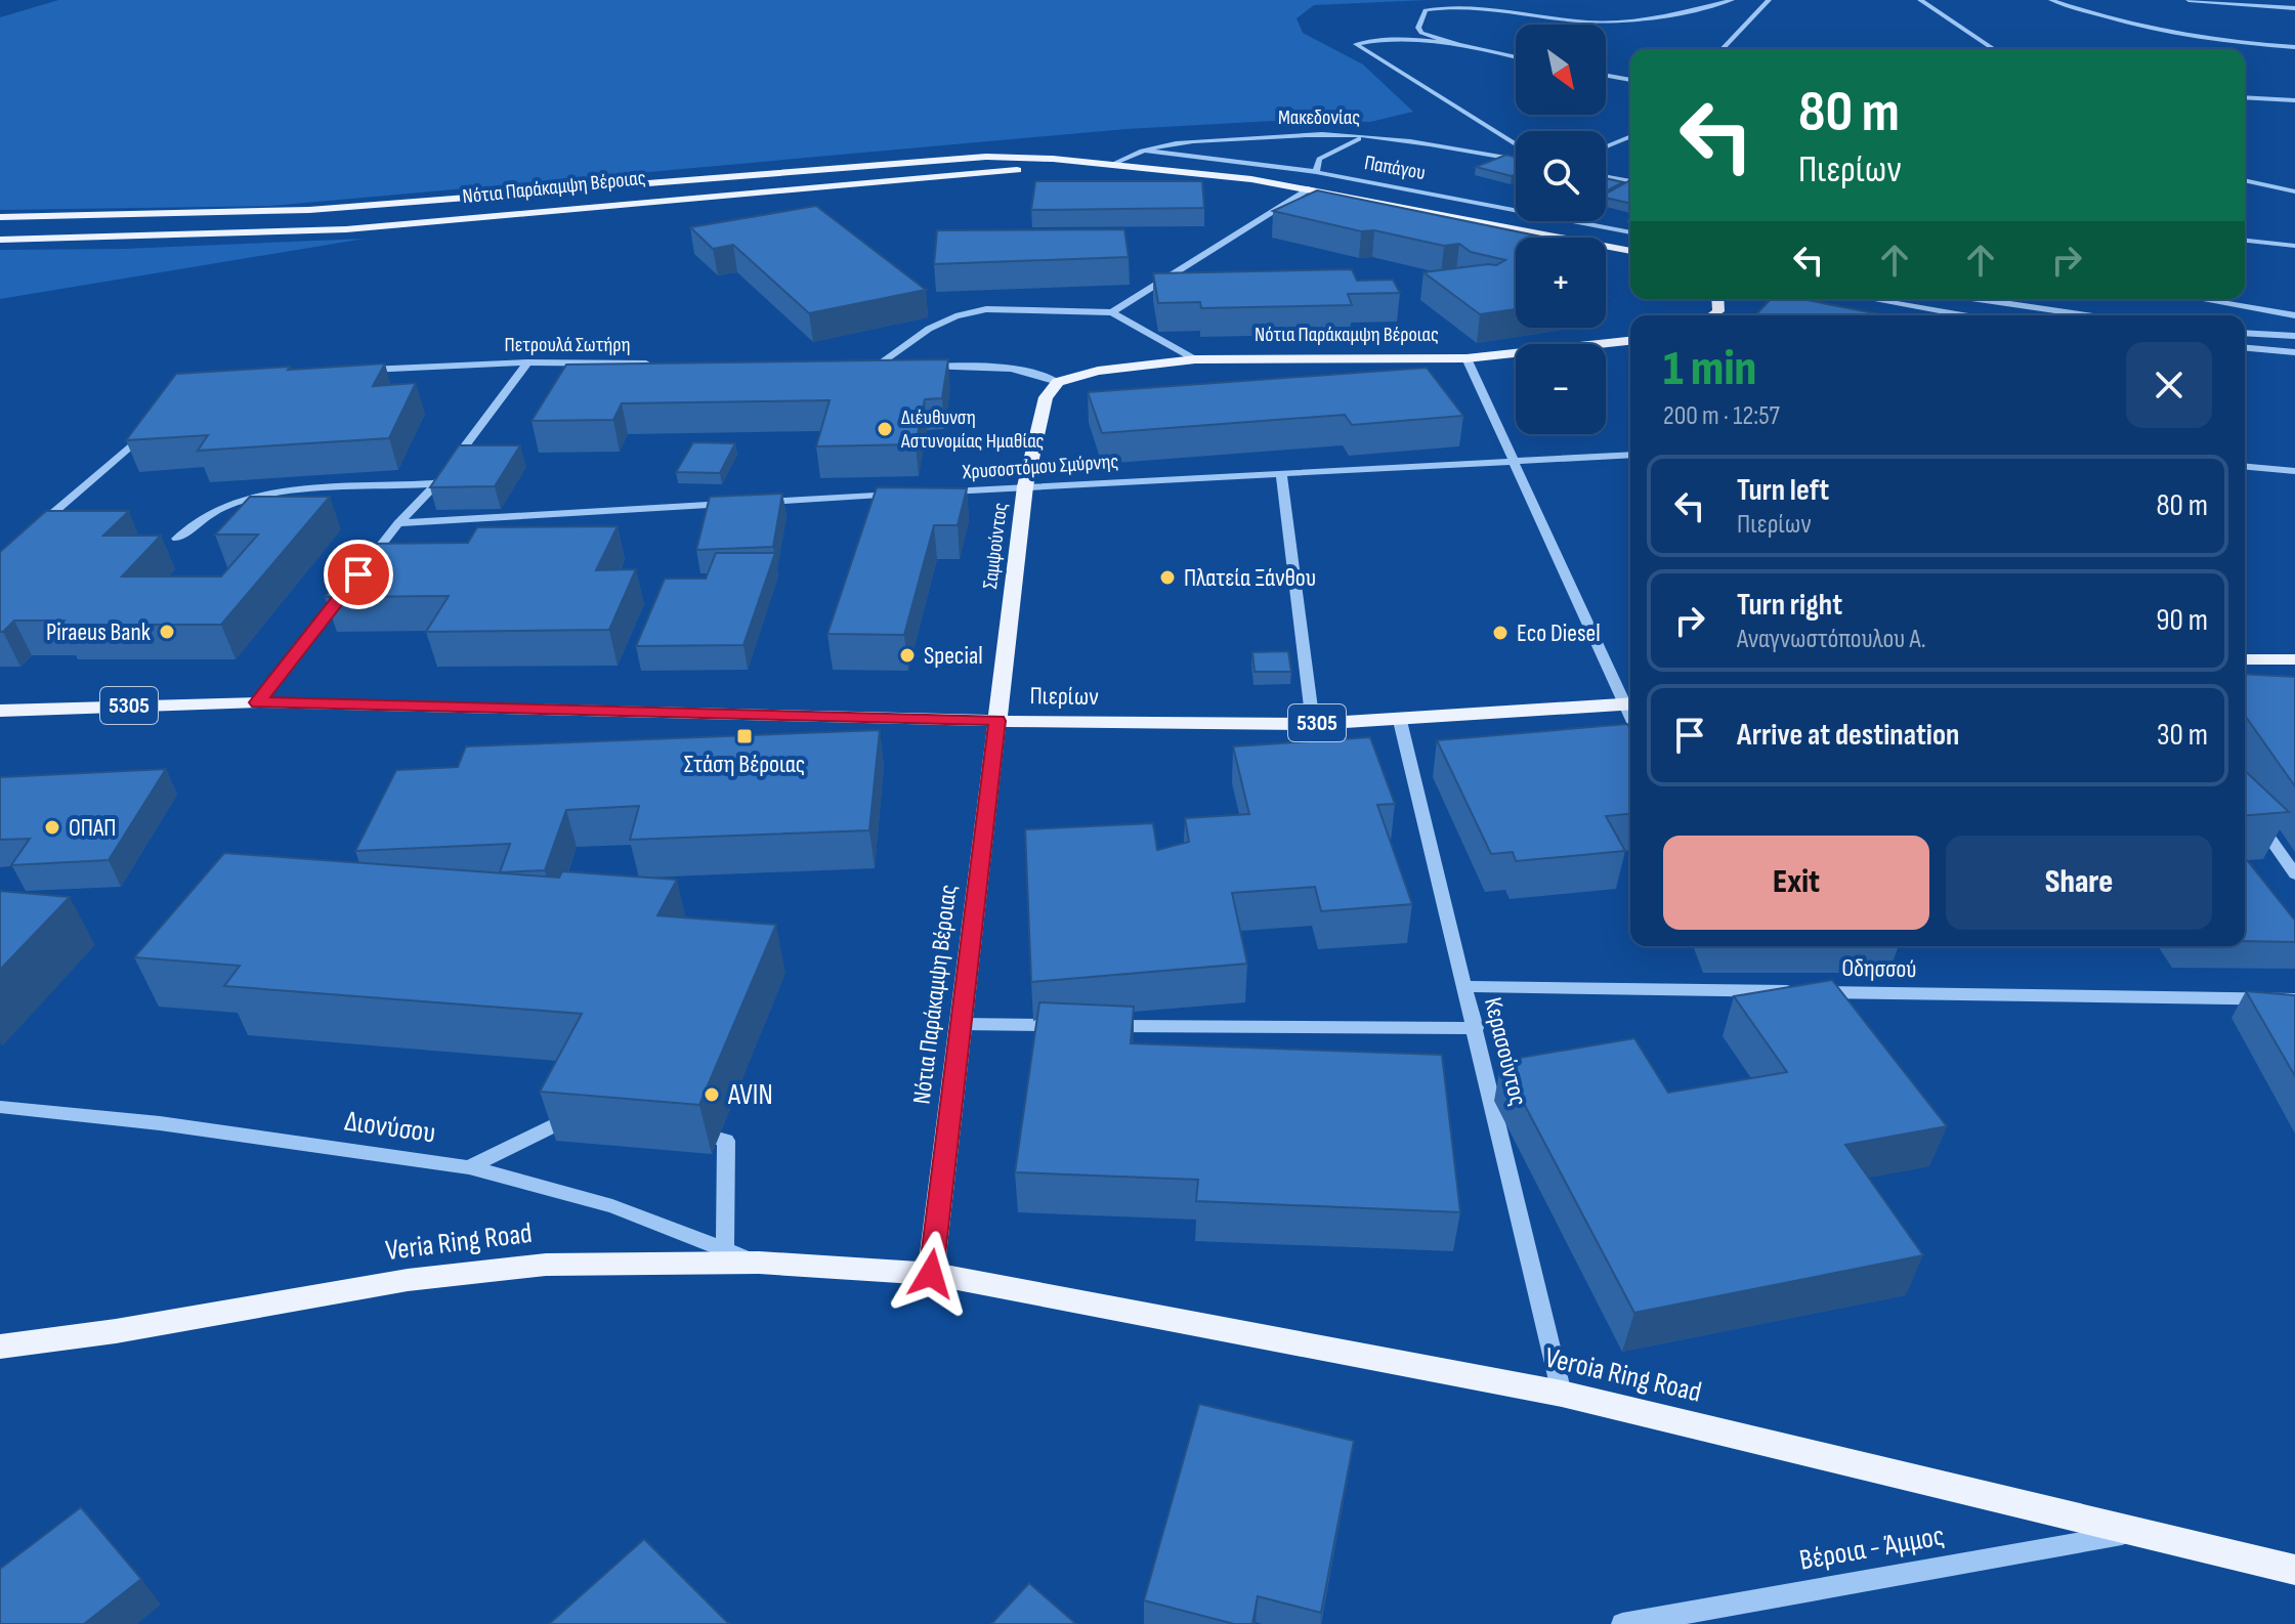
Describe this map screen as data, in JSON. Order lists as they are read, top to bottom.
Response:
{
  "streets": {
    "main road": [
      "Νότια Παράκαμψη Βέροιας",
      "Σαμψούντος",
      "Πιερίων",
      "5305",
      "Veria Ring Road",
      "Verοia Ring Road"
    ],
    "street": [
      "Μακεδονίας",
      "Παπάγου",
      "Πετρουλά Σωτήρη",
      "Χρυσοστόμου Σμύρνης",
      "Οδησσού",
      "Κερασούντος",
      "Διονύσου",
      "Βέροια - Άμμος"
    ]
  },
  "crossings": [
    ["Μακεδονίας", "Παπάγου"],
    ["Μακεδονίας", "Νότια Παράκαμψη Βέροιας"],
    ["Νότια Παράκαμψη Βέροιας", "Σαμψούντος"],
    ["Νότια Παράκαμψη Βέροιας", "Πιερίων"],
    ["Νότια Παράκαμψη Βέροιας", "Veria Ring Road"],
    ["Νότια Παράκαμψη Βέροιας", "Verοia Ring Road"],
    ["Χρυσοστόμου Σμύρνης", "Σαμψούντος"],
    ["Σαμψούντος", "Πιερίων"],
    ["Πιερίων", "Κερασούντος"],
    ["Οδησσού", "Κερασούντος"],
    ["Κερασούντος", "Verοia Ring Road"],
    ["Διονύσου", "Veria Ring Road"],
    ["Veria Ring Road", "Verοia Ring Road"],
    ["Verοia Ring Road", "Βέροια - Άμμος"]
  ],
  "places": {
    "other": [
      "Διέυθυνση Αστυνομίας Ημαθίας",
      "Πλατεία Ξάνθου",
      "Piraeus Bank",
      "Eco Diesel",
      "Special",
      "ΟΠΑΠ",
      "AVIN"
    ],
    "transit": ["Στάση Βέροιας"]
  },
  "north": "bottom right",
  "page": {
    "map_buttons": ["+", "−"],
    "turn": ["80 m", "Πιερίων"],
    "heading": ["1 min", "200 m · 12:57"],
    "list": [
      {
        "name": "Turn left",
        "note": "Πιερίων",
        "value": "80 m"
      },
      {
        "name": "Turn right",
        "note": "Αναγνωστόπουλου Α.",
        "value": "90 m"
      },
      {
        "name": "Arrive at destination",
        "value": "30 m"
      }
    ],
    "buttons": ["Exit", "Share"]
  }
}
